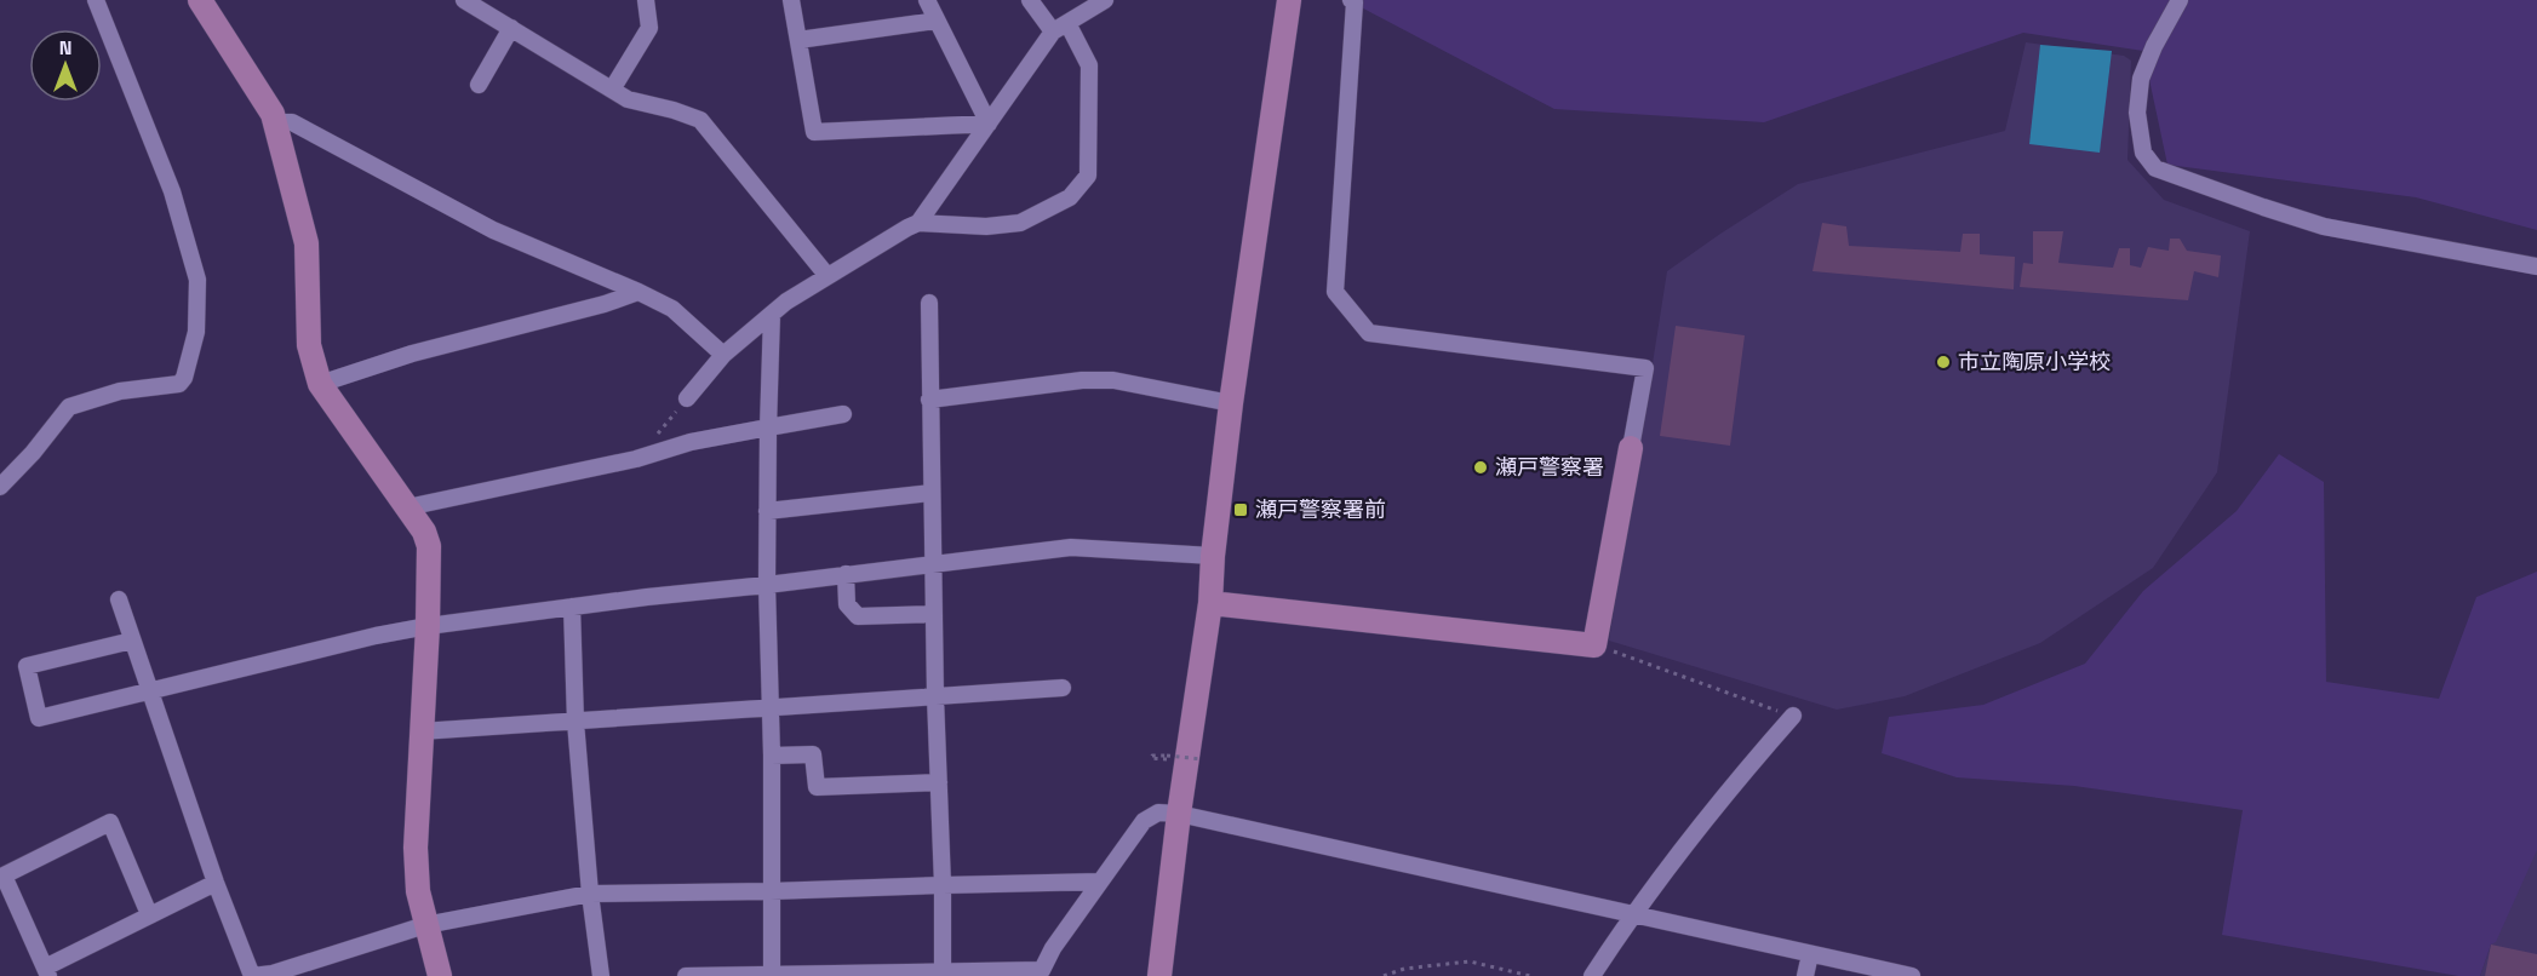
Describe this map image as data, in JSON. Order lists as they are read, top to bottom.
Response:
{
  "places": {
    "other": ["市立陶原小学校", "瀬戸警察署"],
    "transit": ["瀬戸警察署前"]
  },
  "north": "top"
}
